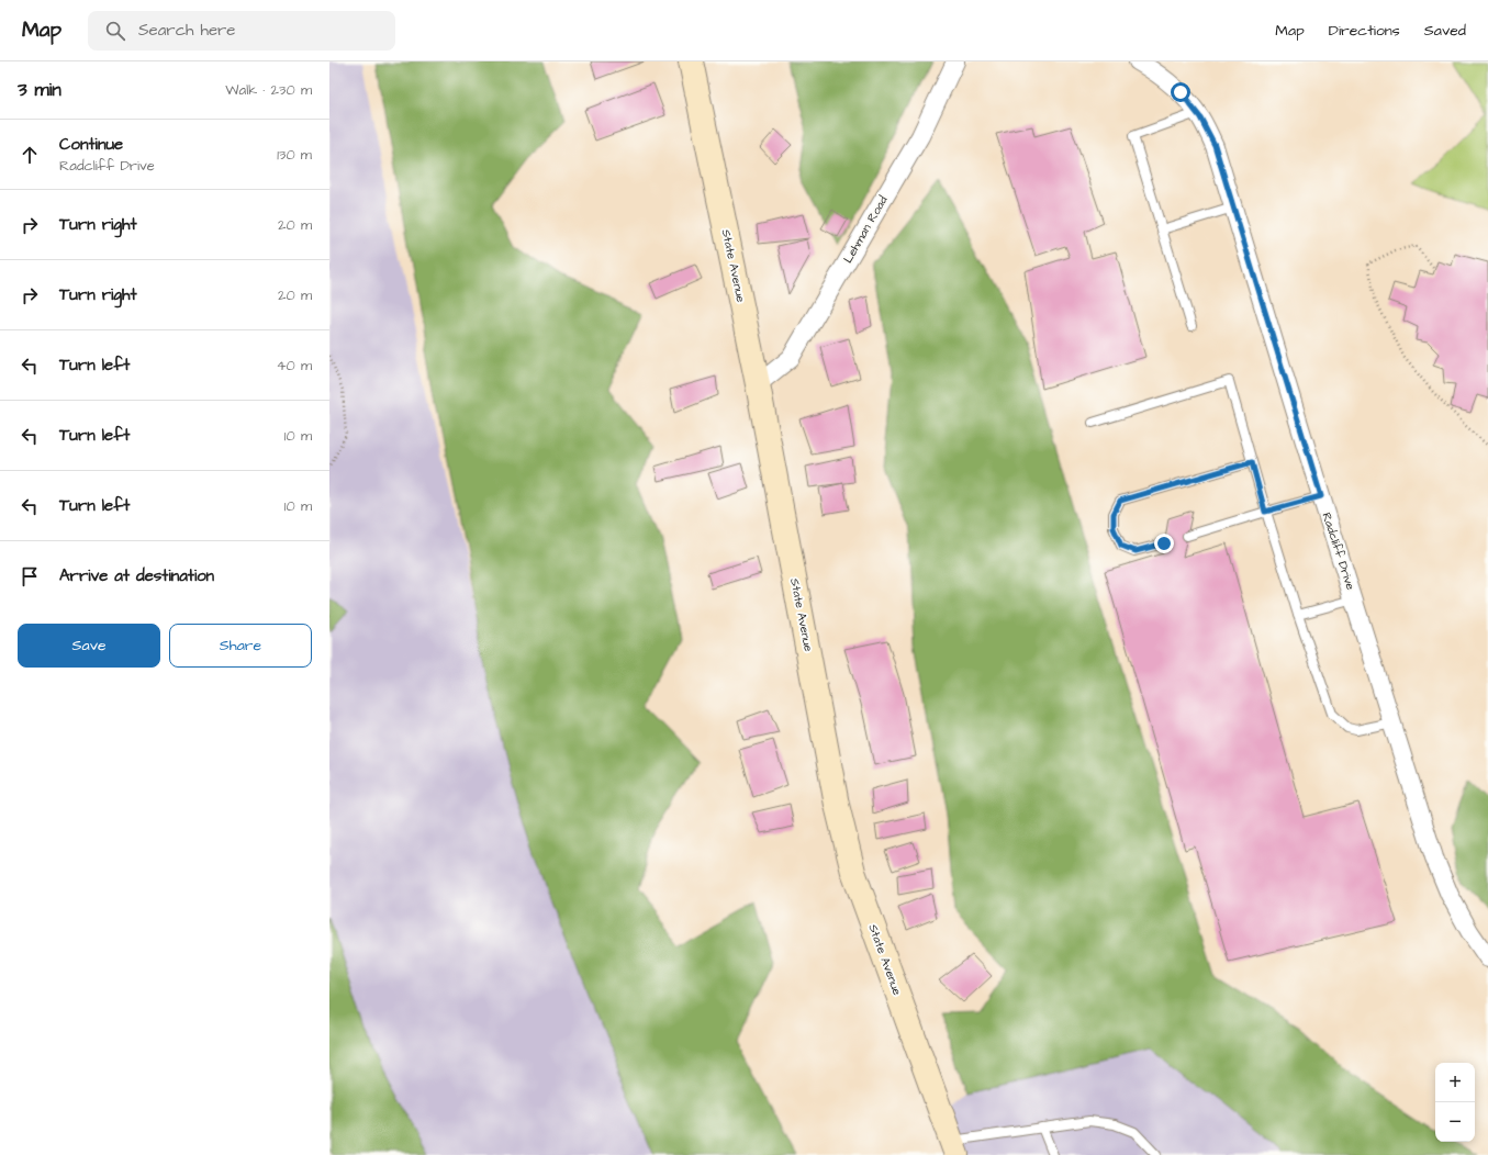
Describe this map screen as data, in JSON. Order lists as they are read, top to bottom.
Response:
{
  "streets": {
    "main road": ["State Avenue"],
    "street": ["Lehman Road", "Radcliff Drive"]
  },
  "crossings": [
    ["Lehman Road", "State Avenue"]
  ],
  "page": {
    "header": "Map",
    "search": "Search here",
    "nav": ["Map", "Directions", "Saved"],
    "heading": ["3 min", "Walk · 230 m"],
    "list": [
      ["Continue", "Radcliff Drive", "130 m"],
      ["Turn right", "20 m"],
      ["Turn right", "20 m"],
      ["Turn left", "40 m"],
      ["Turn left", "10 m"],
      ["Turn left", "10 m"],
      "Arrive at destination"
    ],
    "buttons": ["Save", "Share"],
    "map_buttons": ["+", "−"]
  }
}
